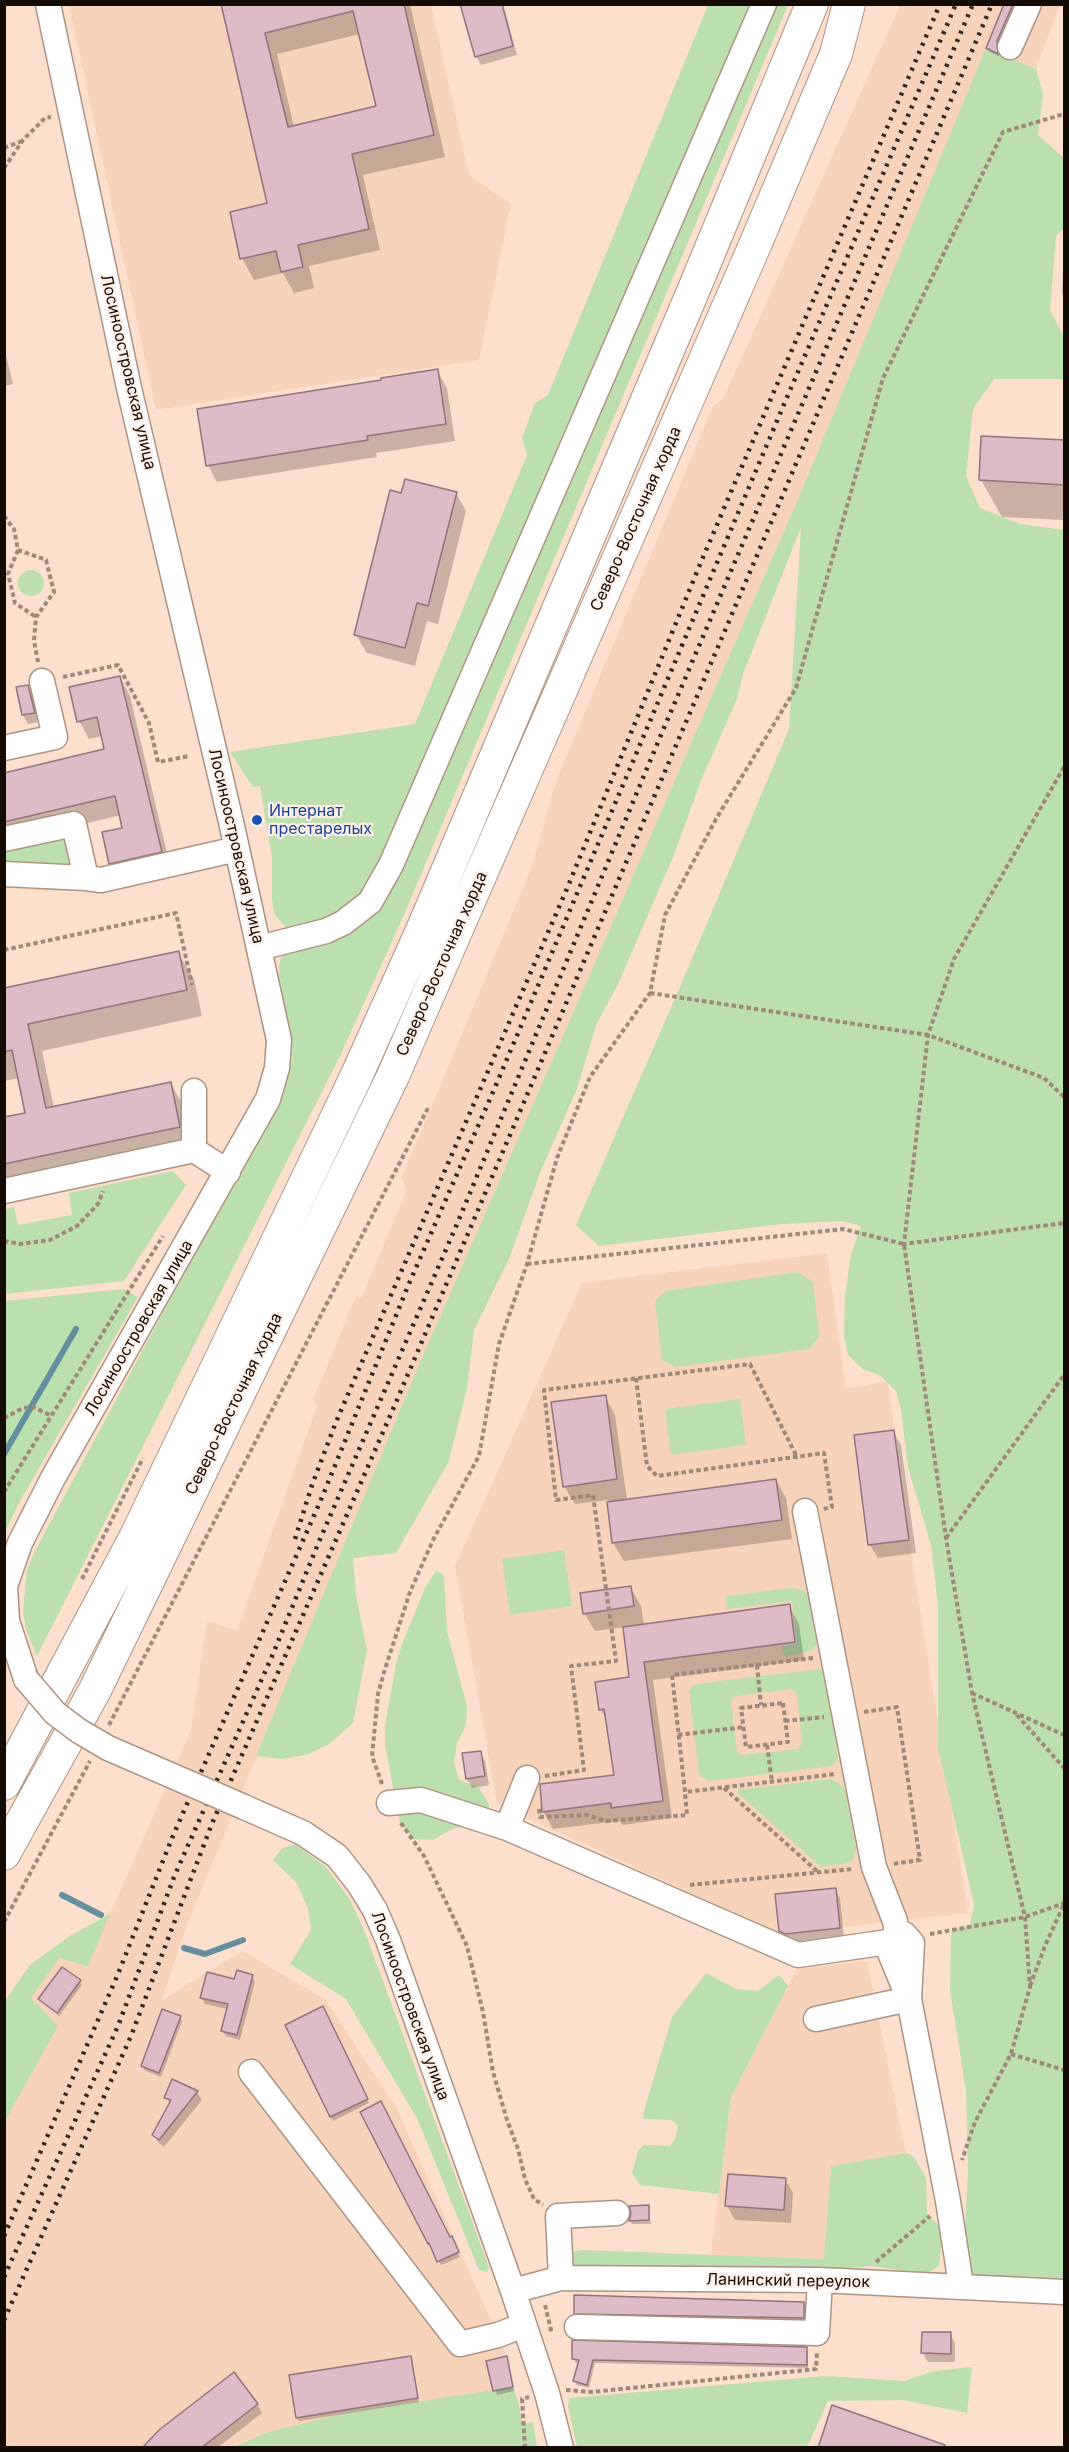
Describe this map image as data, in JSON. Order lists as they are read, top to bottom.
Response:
{
  "streets": {
    "main road": ["Северо-Восточная хорда"],
    "street": ["Лосиноостровская улица", "Ланинский переулок"]
  },
  "crossings": [
    ["Лосиноостровская улица", "Ланинский переулок"]
  ],
  "places": ["Интернат престарелых"]
}
